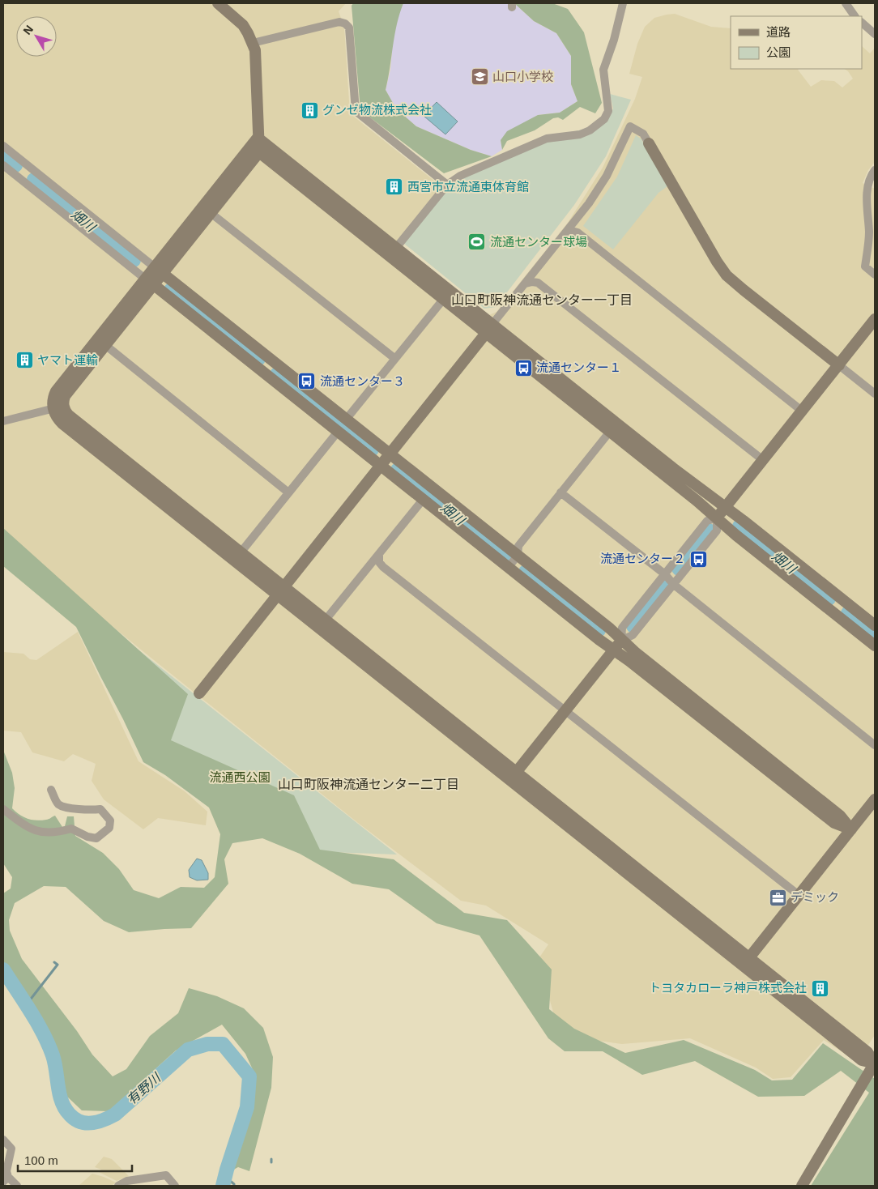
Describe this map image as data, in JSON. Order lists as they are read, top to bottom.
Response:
{
  "districts": ["山口町阪神流通センター一丁目", "山口町阪神流通センター二丁目"],
  "water": ["畑川", "有野川"],
  "parks": ["流通西公園"],
  "places": {
    "school or university": ["山口小学校"],
    "building": [
      "グンゼ物流株式会社",
      "西宮市立流通東体育館",
      "ヤマト運輸",
      "トヨタカローラ神戸株式会社"
    ],
    "sports": ["流通センター球場"],
    "bus stop": ["流通センター１", "流通センター３", "流通センター２"],
    "office": ["デミック"]
  },
  "legend": ["道路", "公園"],
  "scale_bar": "100 m",
  "north": "top left"
}
